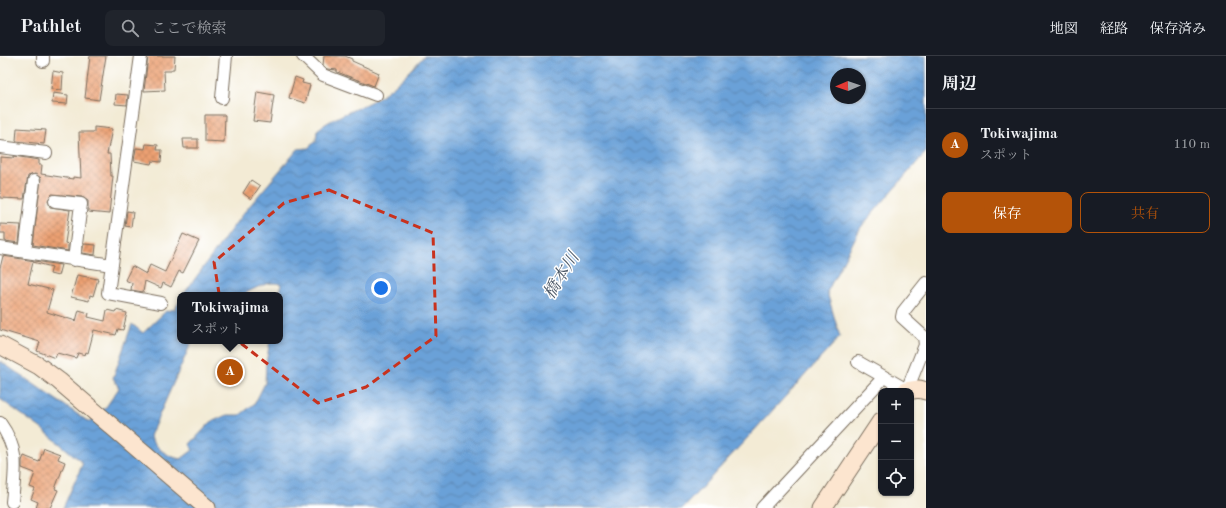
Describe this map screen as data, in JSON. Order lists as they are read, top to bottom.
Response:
{
  "water": ["橋本川"],
  "north": "left",
  "page": {
    "header": "Pathlet",
    "search": "ここで検索",
    "nav": ["地図", "経路", "保存済み"],
    "heading": "周辺",
    "list": [
      {
        "mark": "A",
        "name": "Tokiwajima",
        "note": "スポット",
        "value": "110 m"
      }
    ],
    "buttons": ["保存", "共有"],
    "popup": ["Tokiwajima", "スポット"],
    "pins": "A",
    "map_buttons": ["+", "−"]
  }
}
